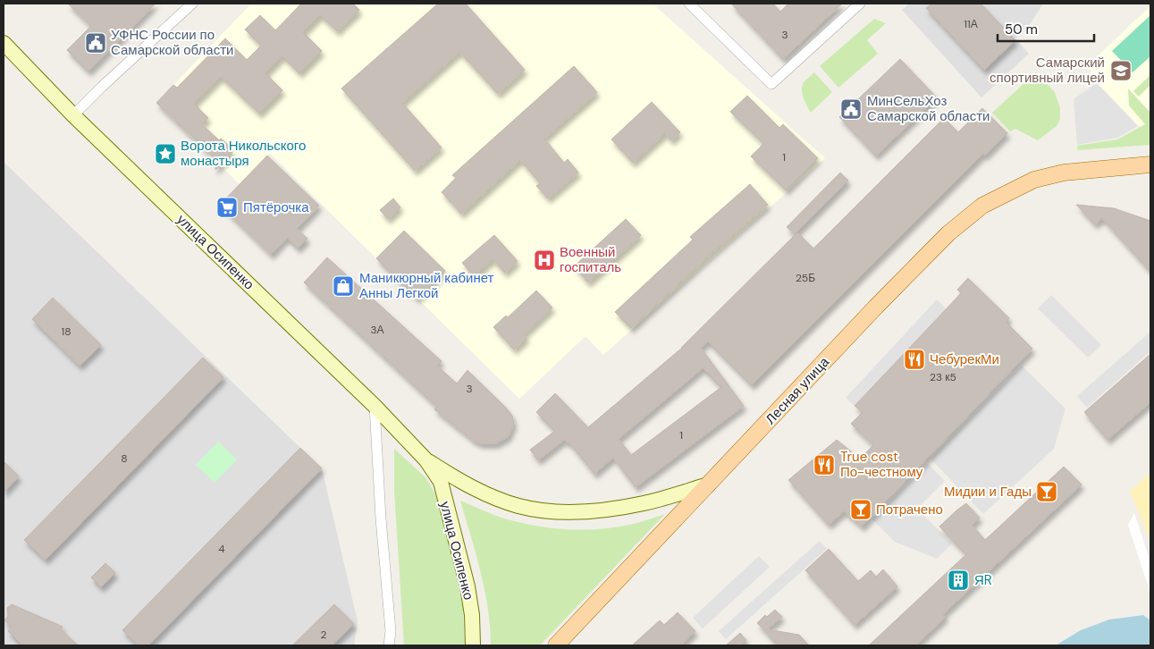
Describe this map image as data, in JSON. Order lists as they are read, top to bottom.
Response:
{
  "streets": {
    "main road": ["улица Осипенко", "Лесная улица"]
  },
  "crossings": [
    ["улица Осипенко", "Лесная улица"]
  ],
  "places": {
    "public building": ["УФНС России по Самарской области", "МинСельХоз Самарской области"],
    "school or university": ["Самарский спортивный лицей"],
    "place": ["Ворота Никольского монастыря"],
    "supermarket": ["Пятёрочка"],
    "hospital": ["Военный госпиталь"],
    "shop": ["Маникюрный кабинет Анны Легкой"],
    "restaurant": ["ЧебурекМи", "True cost По-честному"],
    "bar": ["Мидии и Гады", "Потрачено"],
    "building": ["ЯR"]
  },
  "house_numbers": [
    "11А",
    "3",
    "1",
    "25Б",
    "3А",
    "18",
    "23 к5",
    "3",
    "1",
    "8",
    "4",
    "2"
  ],
  "scale_bar": "50 m"
}
